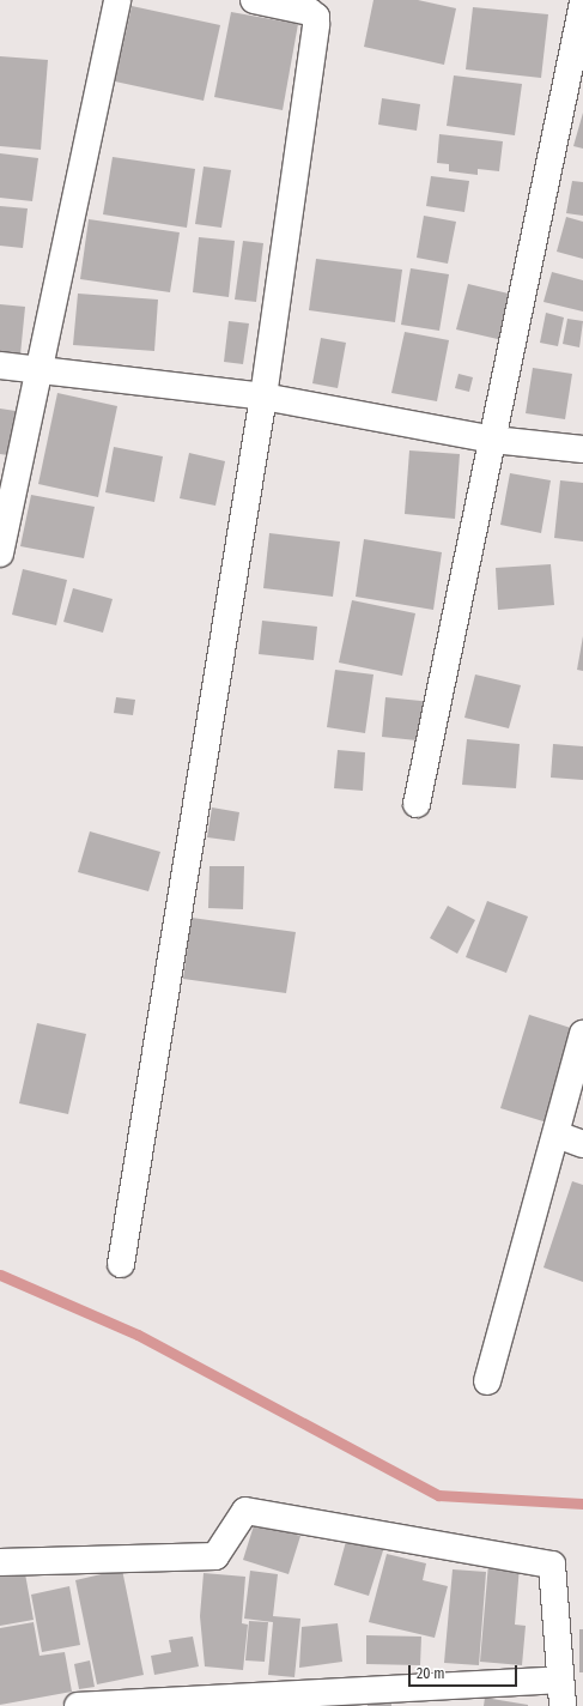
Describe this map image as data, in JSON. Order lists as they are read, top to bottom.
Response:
{
  "scale_bar": "20 m"
}
